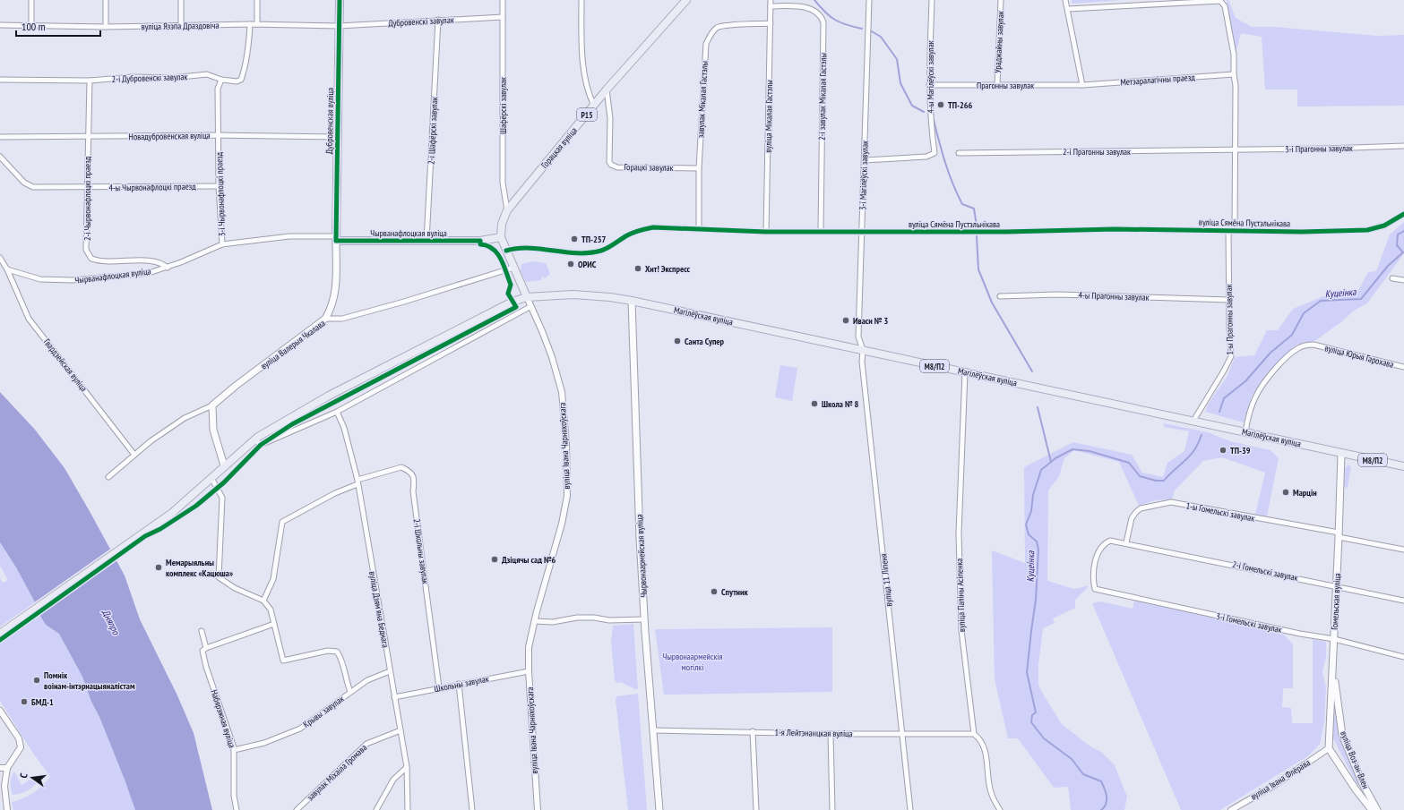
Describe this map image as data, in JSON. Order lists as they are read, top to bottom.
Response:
{
  "streets": {
    "main road": [
      "Р15",
      "Дубровенская вуліца",
      "Горацкая вуліца",
      "Чырванафлоцкая вуліца",
      "Магілёўская вуліца",
      "вуліца Валерыя Чкалава",
      "М8/П2",
      "Чырвонаармейская вуліца",
      "Гомельская вуліца",
      "вуліца Воз-ан-Влен"
    ],
    "street": [
      "Дубровенскі завулак",
      "вуліца Язэпа Драздовіча",
      "Ураджайны завулак",
      "4-ы Магілёўскі завулак",
      "2-і Дубровенскі завулак",
      "Метэаралагічны праезд",
      "Прагонны завулак",
      "2-і завулак Мікалая Гастэлы",
      "завулак Мікалая Гастэлы",
      "Шафёрскі завулак",
      "вуліца Мікалая Гастэлы",
      "2-і Шафёрскі завулак",
      "Новадубровенская вуліца",
      "3-і Прагонны завулак",
      "2-і Прагонны завулак",
      "Горацкі завулак",
      "3-і Магілёўскі завулак",
      "4-ы Чырвонафлоцкі праезд",
      "3-і Чырвонафлоцкі праезд",
      "2-і Чырвонафлоцкі праезд",
      "вуліца Сямёна Пустэльнікава",
      "4-ы Прагонны завулак",
      "1-ы Прагонны завулак",
      "вуліца Юрыя Гарохава",
      "Гвардзейская вуліца",
      "вуліца Івана Чарняхоўскага",
      "1-ы Гомельскі завулак",
      "2-і Школьны завулак",
      "2-і Гомельскі завулак",
      "вуліца 11 Ліпеня",
      "вуліца Паліны Асіпенка",
      "вуліца Дзямʼяна Беднага",
      "3-і Гомельскі завулак",
      "Школьны завулак",
      "Крывы завулак",
      "Набярэжная вуліца",
      "1-я Лейтэнанцкая вуліца",
      "завулак Міхаіла Громава",
      "вуліца Івана Флёрава"
    ]
  },
  "crossings": [
    ["Дубровенскі завулак", "вуліца Язэпа Драздовіча"],
    ["Дубровенскі завулак", "Шафёрскі завулак"],
    ["Дубровенскі завулак", "Дубровенская вуліца"],
    ["Дубровенскі завулак", "2-і Шафёрскі завулак"],
    ["вуліца Язэпа Драздовіча", "2-і Дубровенскі завулак"],
    ["вуліца Язэпа Драздовіча", "Дубровенская вуліца"],
    ["Ураджайны завулак", "Прагонны завулак"],
    ["4-ы Магілёўскі завулак", "Прагонны завулак"],
    ["4-ы Магілёўскі завулак", "3-і Магілёўскі завулак"],
    ["2-і Дубровенскі завулак", "3-і Чырвонафлоцкі праезд"],
    ["2-і Дубровенскі завулак", "2-і Чырвонафлоцкі праезд"],
    ["Метэаралагічны праезд", "Прагонны завулак"],
    ["2-і завулак Мікалая Гастэлы", "вуліца Мікалая Гастэлы"],
    ["2-і завулак Мікалая Гастэлы", "вуліца Сямёна Пустэльнікава"],
    ["завулак Мікалая Гастэлы", "вуліца Мікалая Гастэлы"],
    ["завулак Мікалая Гастэлы", "Горацкі завулак"],
    ["завулак Мікалая Гастэлы", "вуліца Сямёна Пустэльнікава"],
    ["Шафёрскі завулак", "Горацкая вуліца"],
    ["вуліца Мікалая Гастэлы", "вуліца Сямёна Пустэльнікава"],
    ["Дубровенская вуліца", "Новадубровенская вуліца"],
    ["Дубровенская вуліца", "Чырванафлоцкая вуліца"],
    ["Дубровенская вуліца", "вуліца Валерыя Чкалава"],
    ["2-і Шафёрскі завулак", "Чырванафлоцкая вуліца"],
    ["Новадубровенская вуліца", "3-і Чырвонафлоцкі праезд"],
    ["Новадубровенская вуліца", "2-і Чырвонафлоцкі праезд"],
    ["Горацкая вуліца", "Горацкі завулак"],
    ["Горацкая вуліца", "Чырванафлоцкая вуліца"],
    ["3-і Прагонны завулак", "2-і Прагонны завулак"],
    ["3-і Магілёўскі завулак", "вуліца Сямёна Пустэльнікава"],
    ["3-і Магілёўскі завулак", "Магілёўская вуліца"],
    ["3-і Магілёўскі завулак", "вуліца 11 Ліпеня"],
    ["4-ы Чырвонафлоцкі праезд", "3-і Чырвонафлоцкі праезд"],
    ["4-ы Чырвонафлоцкі праезд", "2-і Чырвонафлоцкі праезд"],
    ["3-і Чырвонафлоцкі праезд", "Чырванафлоцкая вуліца"],
    ["2-і Чырвонафлоцкі праезд", "Чырванафлоцкая вуліца"],
    ["вуліца Сямёна Пустэльнікава", "1-ы Прагонны завулак"],
    ["Чырванафлоцкая вуліца", "Гвардзейская вуліца"],
    ["4-ы Прагонны завулак", "1-ы Прагонны завулак"],
    ["Магілёўская вуліца", "1-ы Прагонны завулак"],
    ["Магілёўская вуліца", "вуліца Юрыя Гарохава"],
    ["Магілёўская вуліца", "М8/П2"],
    ["Магілёўская вуліца", "вуліца Івана Чарняхоўскага"],
    ["Магілёўская вуліца", "Чырвонаармейская вуліца"],
    ["Магілёўская вуліца", "вуліца 11 Ліпеня"],
    ["Магілёўская вуліца", "вуліца Паліны Асіпенка"],
    ["Магілёўская вуліца", "Гомельская вуліца"],
    ["вуліца Валерыя Чкалава", "Гвардзейская вуліца"],
    ["М8/П2", "вуліца Івана Чарняхоўскага"],
    ["вуліца Івана Чарняхоўскага", "Школьны завулак"],
    ["1-ы Гомельскі завулак", "2-і Гомельскі завулак"],
    ["1-ы Гомельскі завулак", "Гомельская вуліца"],
    ["2-і Школьны завулак", "вуліца Дзямʼяна Беднага"],
    ["2-і Школьны завулак", "Школьны завулак"],
    ["Чырвонаармейская вуліца", "1-я Лейтэнанцкая вуліца"],
    ["2-і Гомельскі завулак", "Гомельская вуліца"],
    ["2-і Гомельскі завулак", "3-і Гомельскі завулак"],
    ["вуліца 11 Ліпеня", "1-я Лейтэнанцкая вуліца"],
    ["вуліца Паліны Асіпенка", "1-я Лейтэнанцкая вуліца"],
    ["Гомельская вуліца", "3-і Гомельскі завулак"],
    ["Гомельская вуліца", "вуліца Воз-ан-Влен"],
    ["Гомельская вуліца", "вуліца Івана Флёрава"],
    ["вуліца Дзямʼяна Беднага", "Школьны завулак"],
    ["вуліца Дзямʼяна Беднага", "Крывы завулак"],
    ["вуліца Дзямʼяна Беднага", "завулак Міхаіла Громава"],
    ["Крывы завулак", "Набярэжная вуліца"],
    ["вуліца Воз-ан-Влен", "вуліца Івана Флёрава"]
  ],
  "water": ["Куцеінка", "Дняпро"],
  "parks": ["Чырвонаармейскія могілкі"],
  "places": [
    "ТП-266",
    "ТП-257",
    "ОРИС",
    "Хит! Экспресс",
    "Иваси № 3",
    "Санта Супер",
    "Школа № 8",
    "ТП-39",
    "Марцін",
    "Дзіцячы сад №6",
    "Мемарыяльны комплекс «Кацюша»",
    "Спутник",
    "Помнік воінам-інтэрнацыяналістам",
    "БМД-1"
  ],
  "scale_bar": "100 m",
  "north": "left"
}
